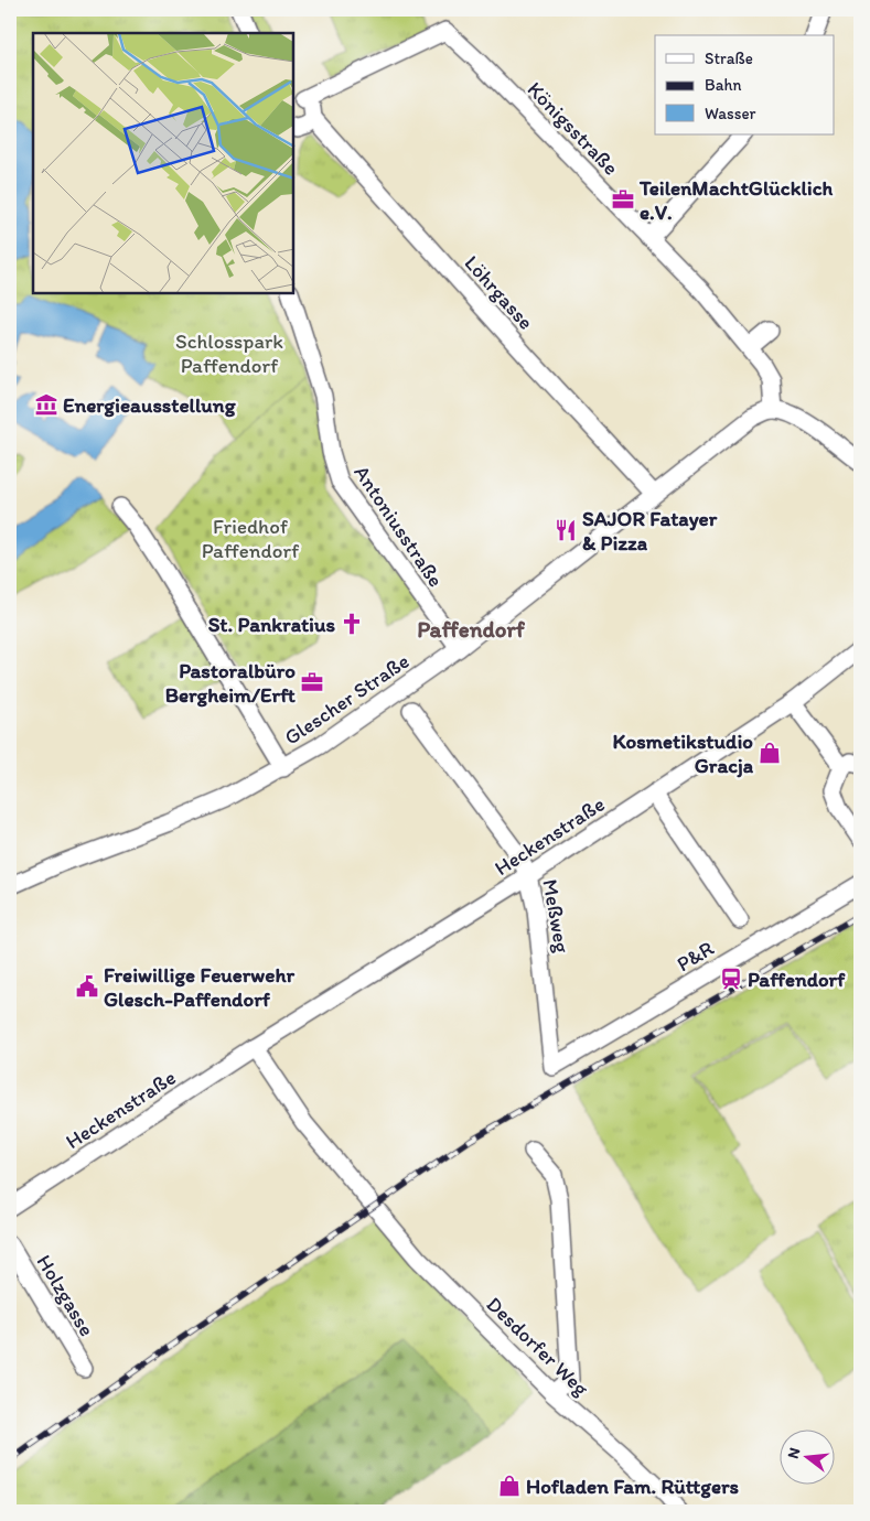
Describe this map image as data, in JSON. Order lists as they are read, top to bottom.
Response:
{
  "streets": {
    "street": [
      "Königsstraße",
      "Löhrgasse",
      "Antoniusstraße",
      "Glescher Straße",
      "Heckenstraße",
      "Meßweg",
      "P&R",
      "Holzgasse",
      "Desdorfer Weg"
    ]
  },
  "crossings": [
    ["Königsstraße", "Löhrgasse"],
    ["Königsstraße", "Glescher Straße"],
    ["Löhrgasse", "Glescher Straße"],
    ["Antoniusstraße", "Glescher Straße"],
    ["Heckenstraße", "Meßweg"],
    ["Heckenstraße", "Desdorfer Weg"],
    ["Meßweg", "P&R"]
  ],
  "districts": ["Paffendorf"],
  "parks": ["Schlosspark Paffendorf", "Friedhof Paffendorf"],
  "places": {
    "office": ["TeilenMachtGlücklich e.V.", "Pastoralbüro Bergheim/Erft"],
    "museum": ["Energieausstellung"],
    "restaurant": ["SAJOR Fatayer & Pizza"],
    "church": ["St. Pankratius"],
    "shop": ["Kosmetikstudio Gracja", "Hofladen Fam. Rüttgers"],
    "station": ["Paffendorf"],
    "public building": ["Freiwillige Feuerwehr Glesch-Paffendorf"]
  },
  "legend": ["Straße", "Bahn", "Wasser"],
  "north": "left"
}
